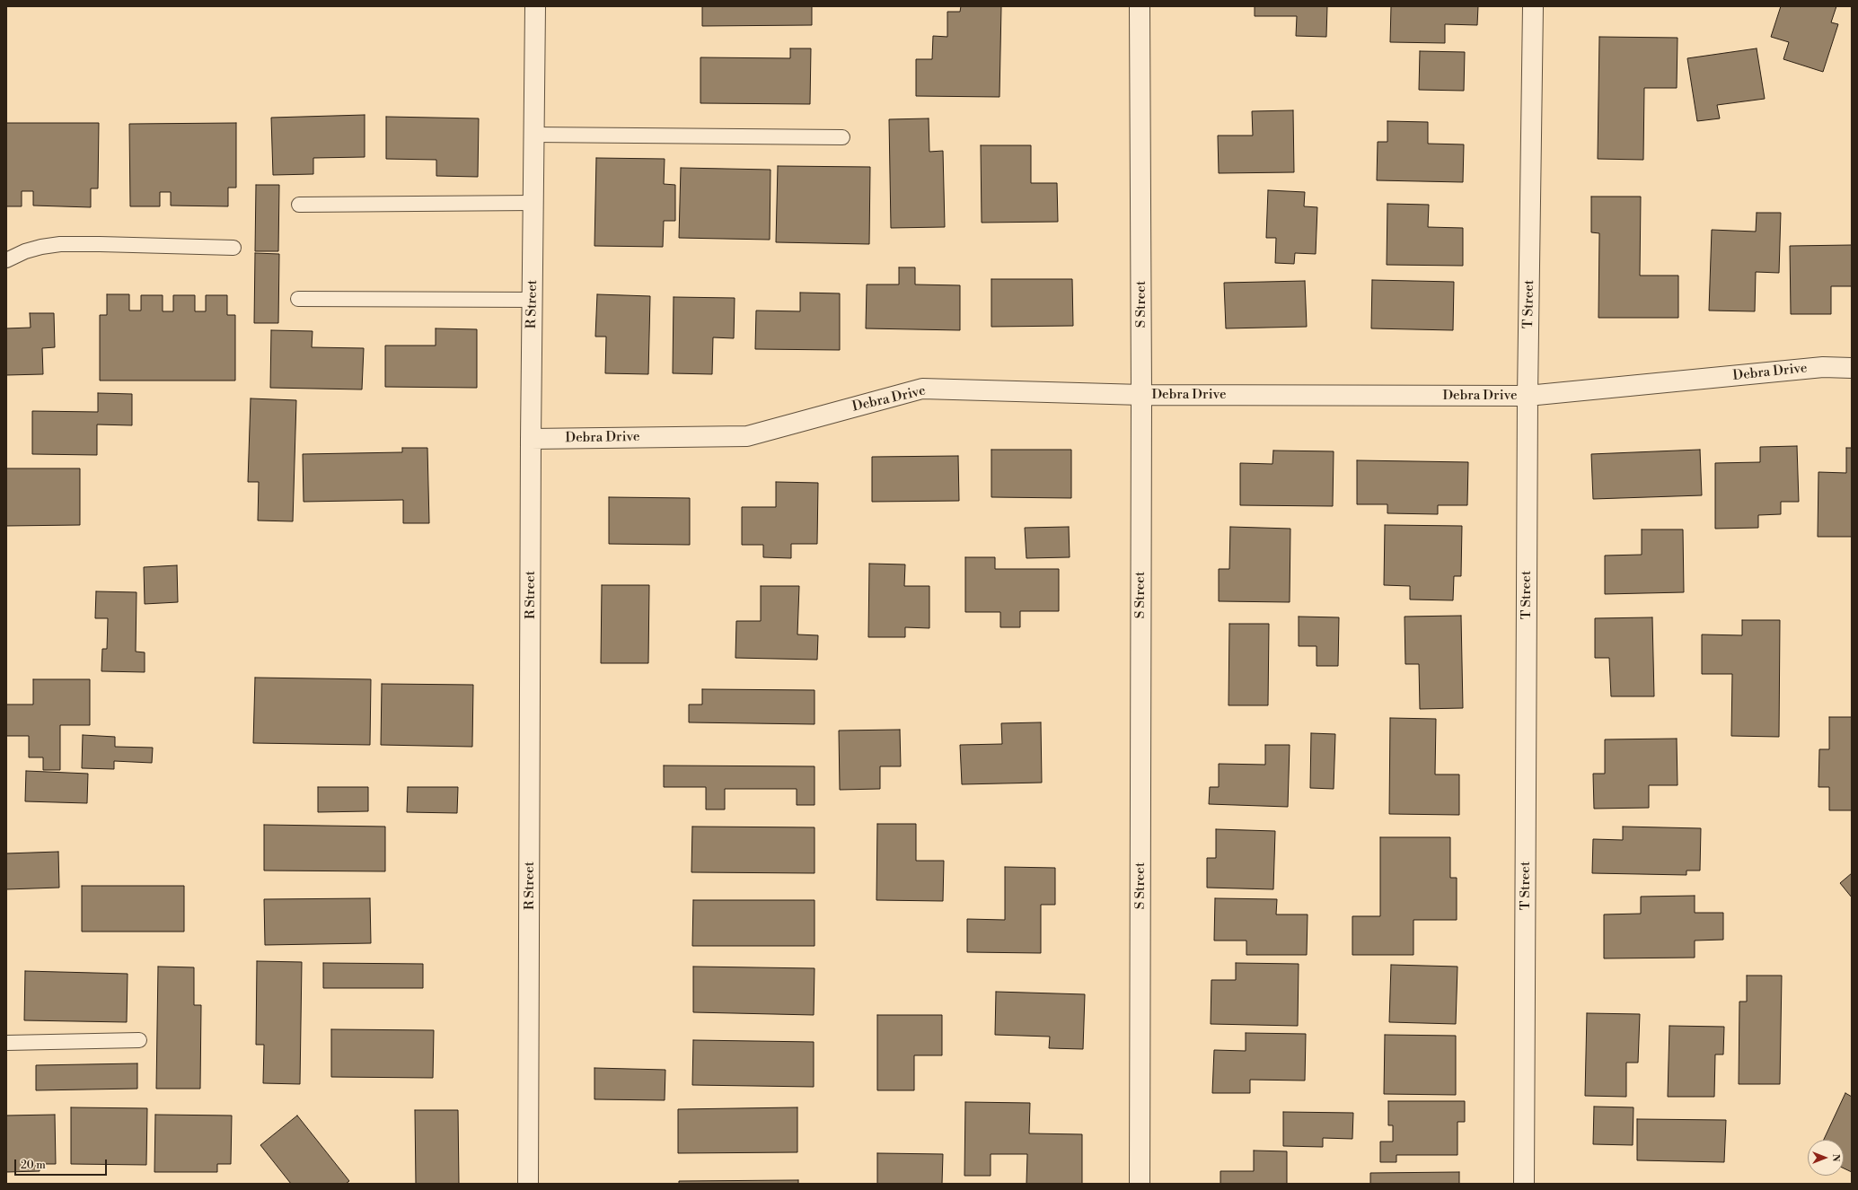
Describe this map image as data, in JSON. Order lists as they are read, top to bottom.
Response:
{
  "streets": {
    "street": [
      "R Street",
      "S Street",
      "T Street",
      "Debra Drive"
    ]
  },
  "crossings": [
    ["R Street", "Debra Drive"],
    ["S Street", "Debra Drive"],
    ["T Street", "Debra Drive"]
  ],
  "scale_bar": "20 m",
  "north": "right"
}
